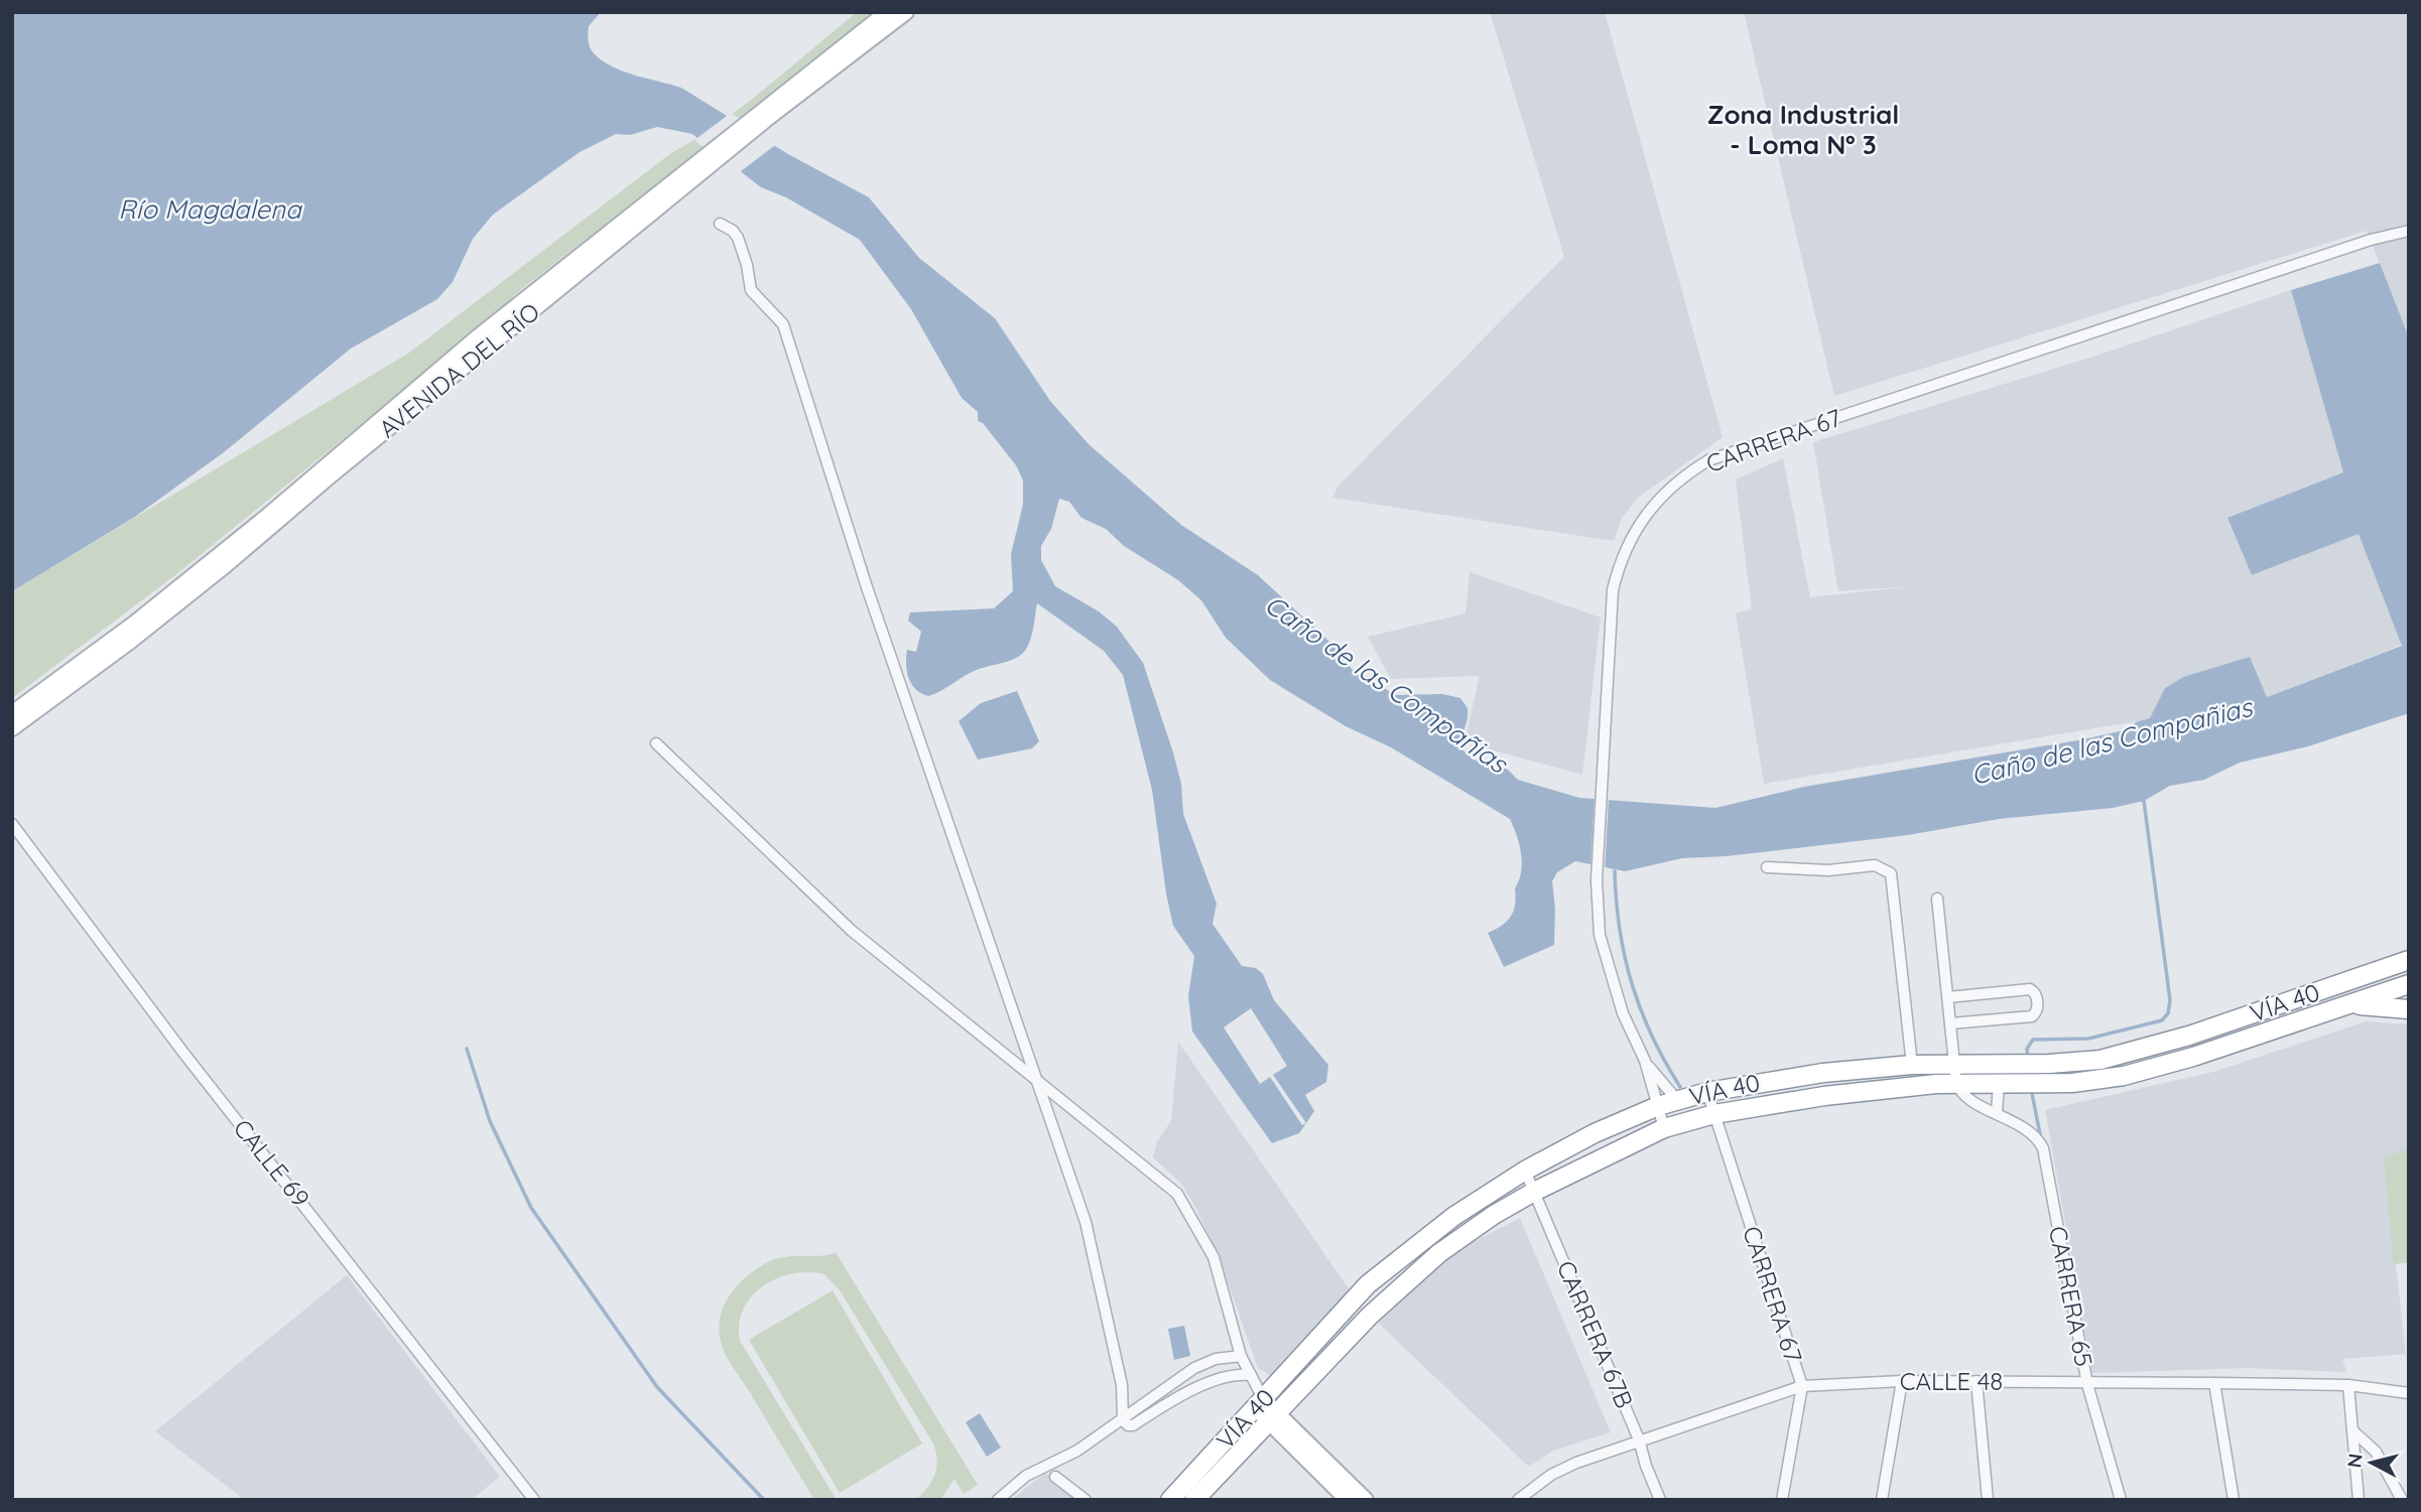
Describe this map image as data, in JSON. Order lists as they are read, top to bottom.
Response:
{
  "streets": {
    "highway": ["VÍA 40"],
    "main road": ["AVENIDA DEL RÍO"],
    "street": [
      "CARRERA 67",
      "CALLE 69",
      "CARRERA 65",
      "CARRERA 67B",
      "CALLE 48"
    ]
  },
  "crossings": [
    ["CARRERA 67", "VÍA 40"],
    ["CARRERA 67", "CALLE 48"],
    ["VÍA 40", "CARRERA 65"],
    ["VÍA 40", "CARRERA 67B"],
    ["CARRERA 65", "CALLE 48"],
    ["CARRERA 67B", "CALLE 48"]
  ],
  "districts": ["Zona Industrial - Loma Nº 3"],
  "water": ["Río Magdalena", "Caño de las Compañias"],
  "north": "left"
}
